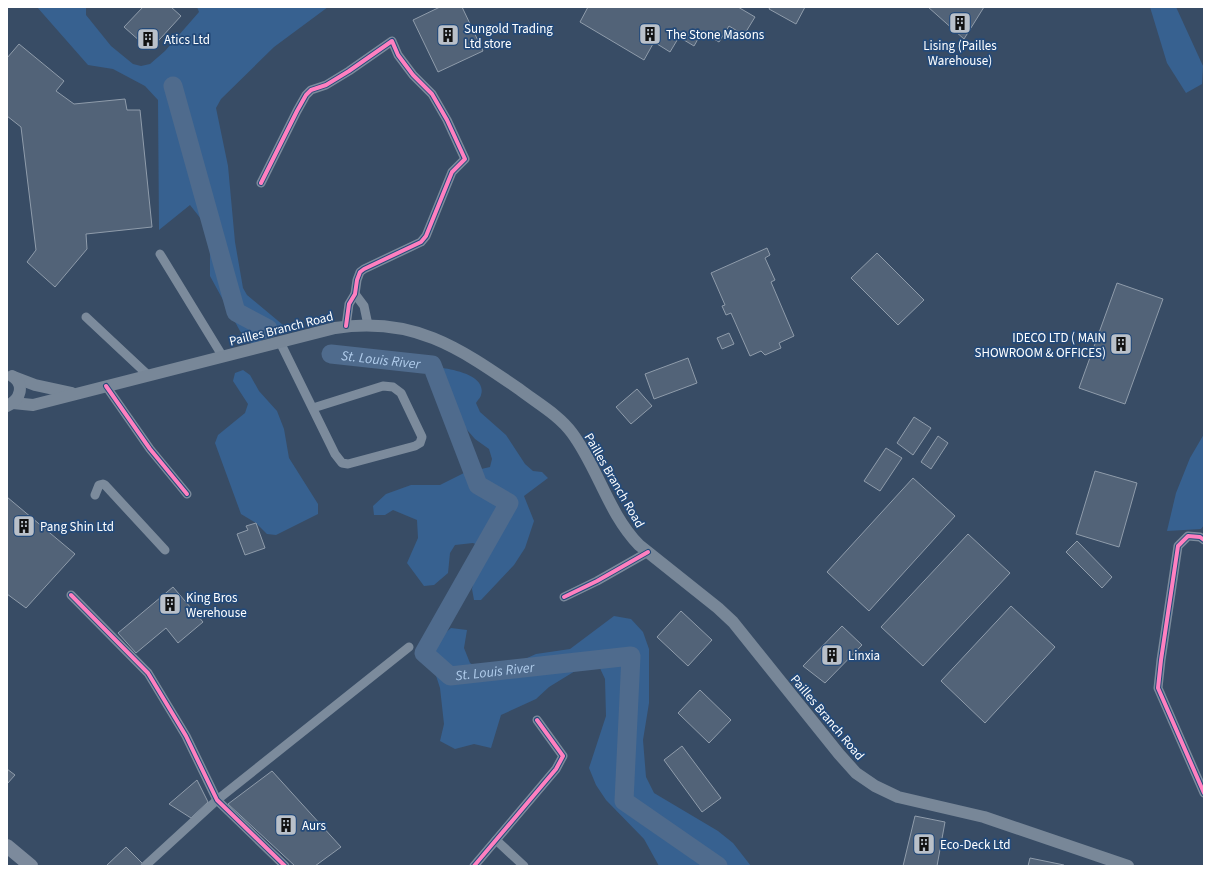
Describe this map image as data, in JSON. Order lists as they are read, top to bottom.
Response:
{
  "streets": {
    "main road": ["Pailles Branch Road"]
  },
  "water": ["St. Louis River"],
  "places": {
    "building": [
      "Lising (Pailles Warehouse)",
      "The Stone Masons",
      "Sungold Trading Ltd store",
      "Atics Ltd",
      "IDECO LTD ( MAIN SHOWROOM & OFFICES)",
      "Pang Shin Ltd",
      "King Bros Werehouse",
      "Linxia",
      "Aurs",
      "Eco-Deck Ltd"
    ]
  }
}
